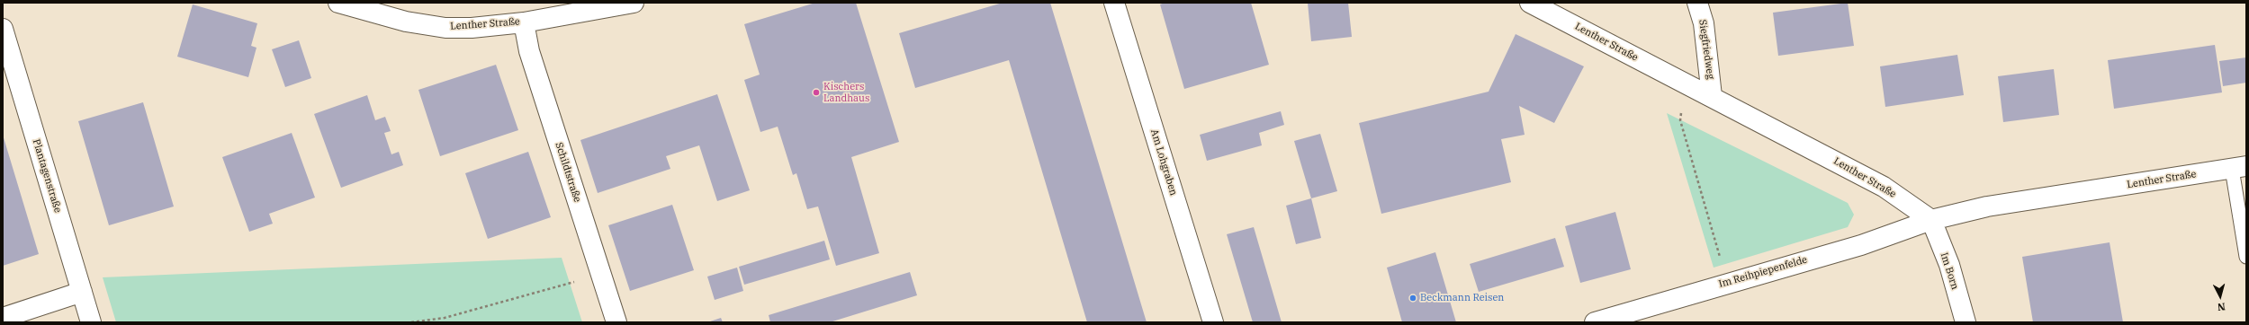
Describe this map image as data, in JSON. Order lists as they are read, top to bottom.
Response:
{
  "streets": {
    "street": [
      "Lenther Straße",
      "Siegfriedweg",
      "Am Lohgraben",
      "Schildtstraße",
      "Plantagenstraße",
      "Im Born",
      "Im Reihpiepenfelde"
    ]
  },
  "crossings": [
    ["Lenther Straße", "Siegfriedweg"],
    ["Lenther Straße", "Schildtstraße"],
    ["Lenther Straße", "Im Born"],
    ["Lenther Straße", "Im Reihpiepenfelde"],
    ["Im Born", "Im Reihpiepenfelde"]
  ],
  "places": ["Kischers Landhaus", "Beckmann Reisen"],
  "north": "bottom"
}
